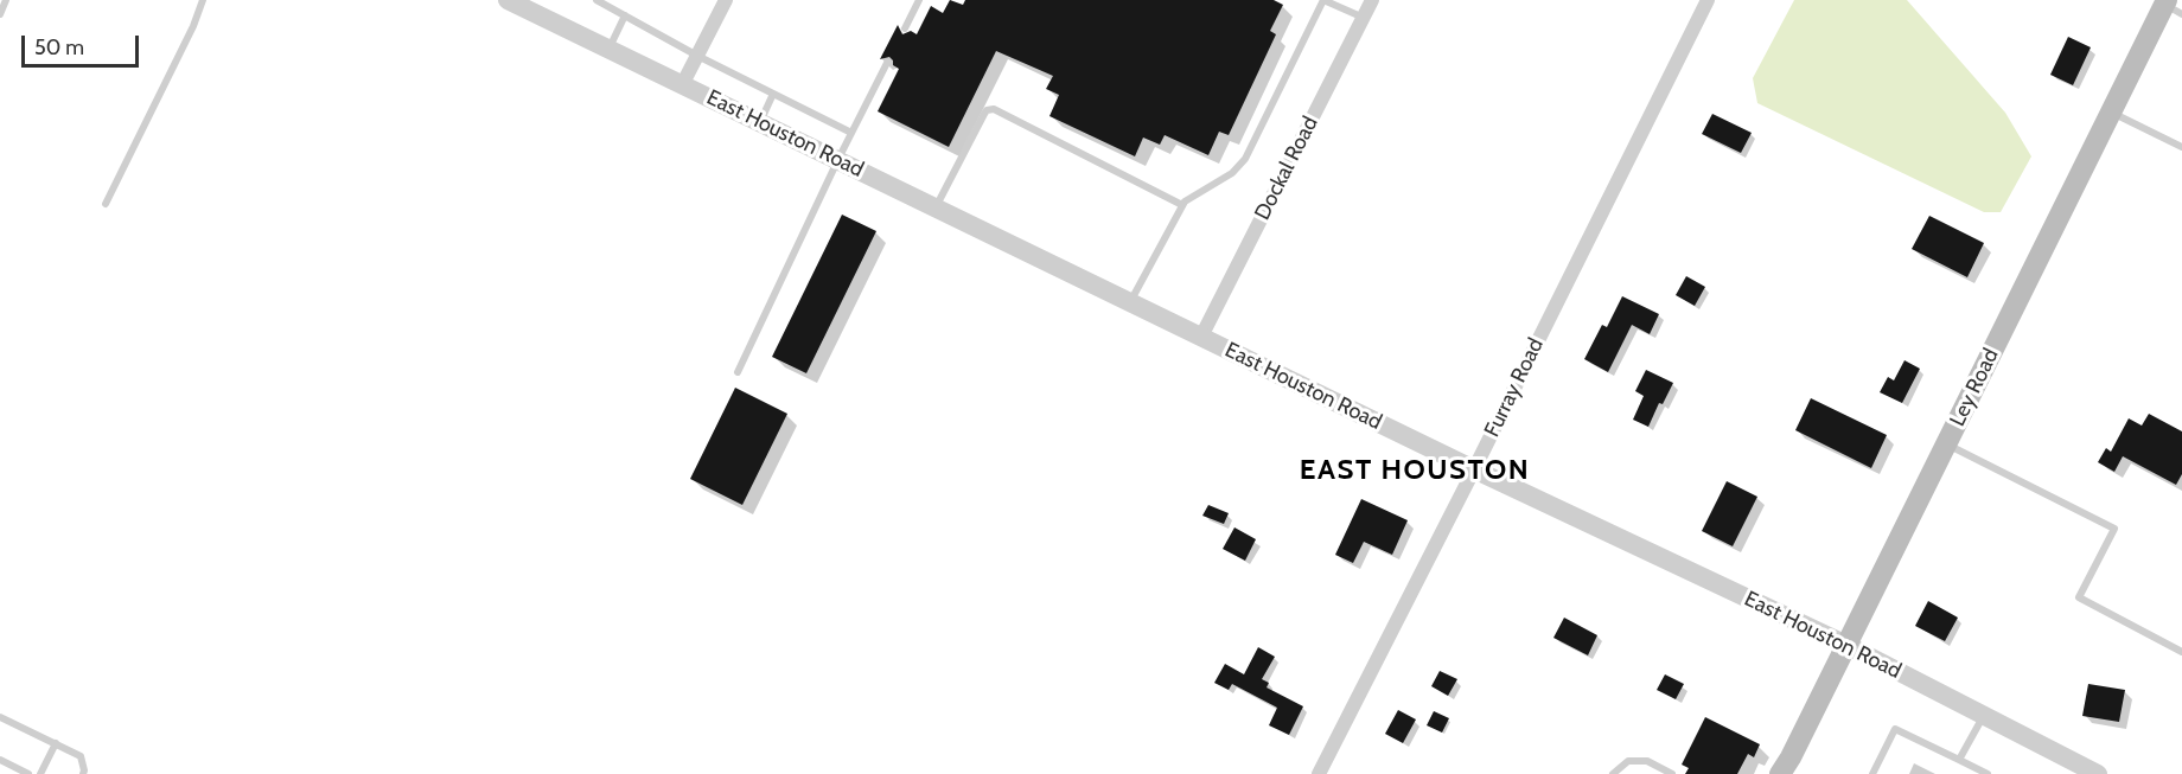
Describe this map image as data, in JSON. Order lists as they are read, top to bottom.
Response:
{
  "streets": {
    "main road": ["Ley Road"],
    "street": ["East Houston Road", "Dockal Road", "Furray Road"]
  },
  "crossings": [
    ["East Houston Road", "Dockal Road"],
    ["East Houston Road", "Furray Road"],
    ["East Houston Road", "Ley Road"]
  ],
  "districts": ["EAST HOUSTON"],
  "scale_bar": "50 m"
}
